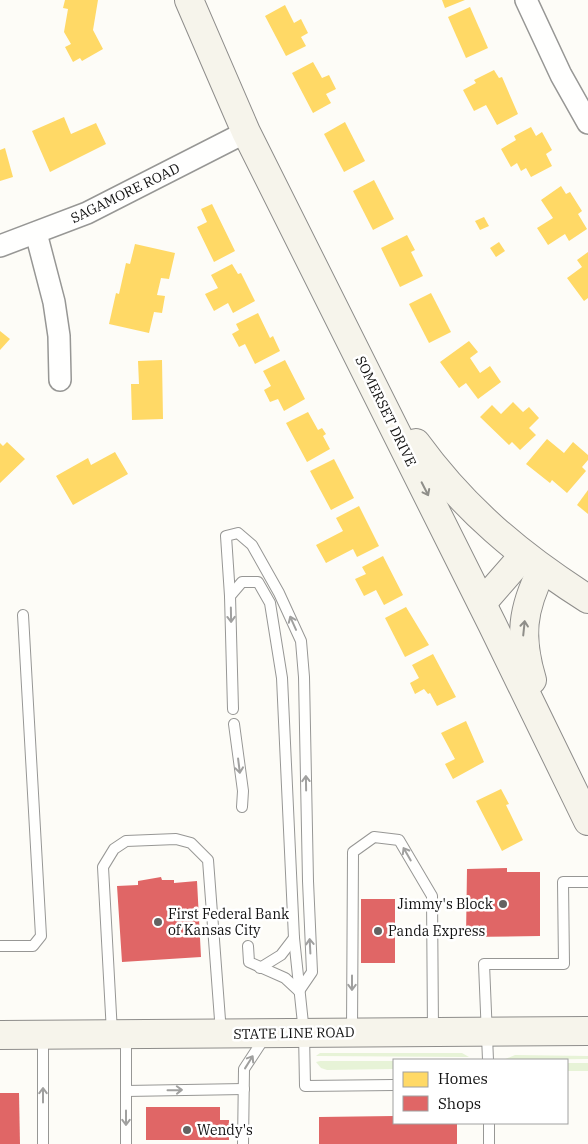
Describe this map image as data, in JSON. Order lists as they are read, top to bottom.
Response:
{
  "streets": {
    "street": ["SAGAMORE ROAD", "SOMERSET DRIVE", "STATE LINE ROAD"]
  },
  "crossings": [
    ["SAGAMORE ROAD", "SOMERSET DRIVE"]
  ],
  "places": [
    "Jimmy's Block",
    "First Federal Bank of Kansas City",
    "Panda Express",
    "Wendy's"
  ],
  "legend": ["Homes", "Shops"]
}
